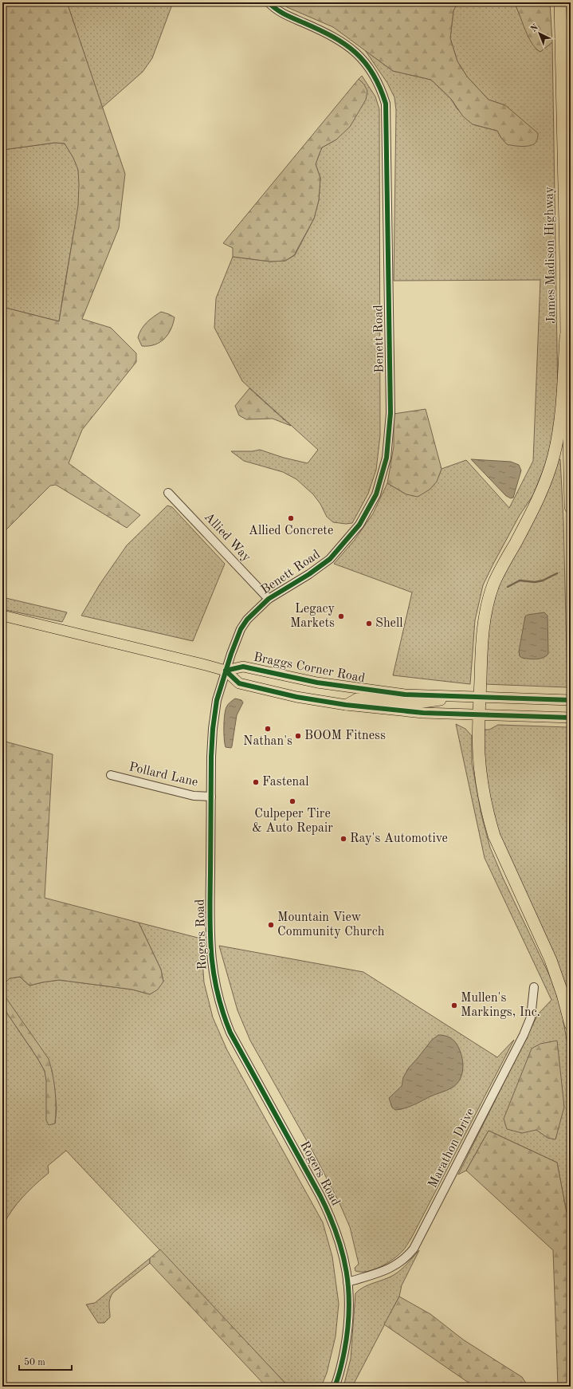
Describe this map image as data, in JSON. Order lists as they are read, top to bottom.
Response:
{
  "streets": {
    "highway": ["James Madison Highway"],
    "main road": ["Braggs Corner Road"],
    "street": [
      "Benett Road",
      "Allied Way",
      "Pollard Lane",
      "Rogers Road",
      "Marathon Drive"
    ]
  },
  "crossings": [
    ["Benett Road", "Allied Way"],
    ["Benett Road", "Braggs Corner Road"],
    ["Benett Road", "Rogers Road"],
    ["Braggs Corner Road", "Rogers Road"],
    ["Pollard Lane", "Rogers Road"],
    ["Rogers Road", "Marathon Drive"]
  ],
  "places": [
    "Allied Concrete",
    "Legacy Markets",
    "Shell",
    "Nathan's",
    "BOOM Fitness",
    "Fastenal",
    "Culpeper Tire & Auto Repair",
    "Ray's Automotive",
    "Mountain View Community Church",
    "Mullen's Markings, Inc."
  ],
  "scale_bar": "50 m",
  "north": "top left"
}
